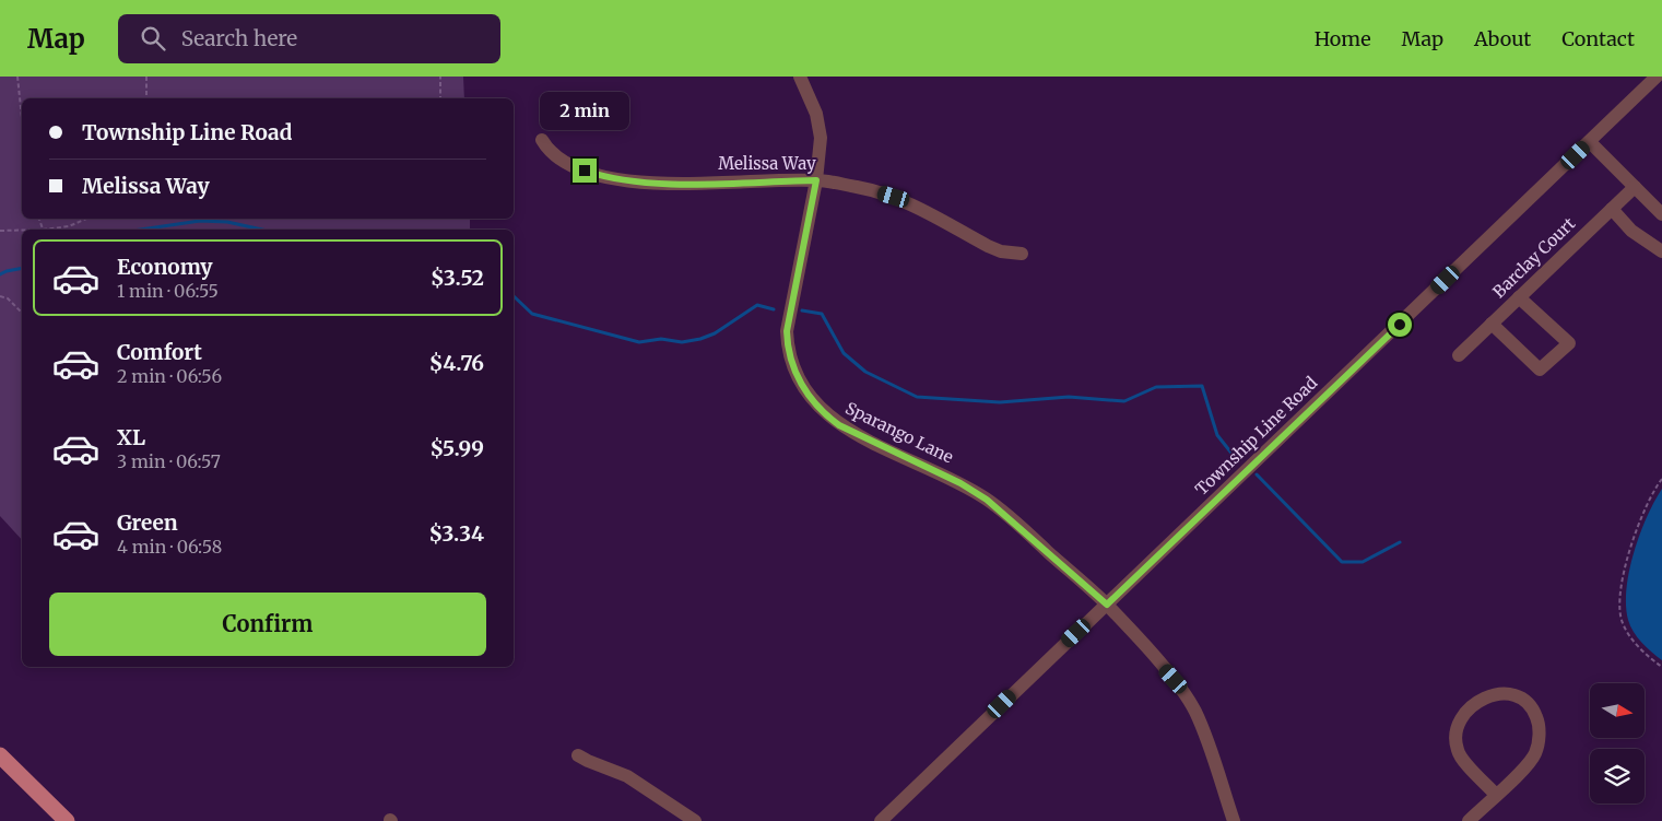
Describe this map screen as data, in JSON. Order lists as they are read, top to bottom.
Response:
{
  "streets": {
    "street": [
      "Melissa Way",
      "Barclay Court",
      "Sparango Lane",
      "Township Line Road"
    ]
  },
  "crossings": [
    ["Melissa Way", "Sparango Lane"],
    ["Sparango Lane", "Township Line Road"]
  ],
  "north": "right",
  "page": {
    "header": "Map",
    "search": "Search here",
    "nav": [
      "Home",
      "Map",
      "About",
      "Contact"
    ],
    "bubble": "2 min",
    "banner": ["Township Line Road", "Melissa Way"],
    "list": [
      {
        "name": "Economy",
        "note": "1 min · 06:55",
        "value": "$3.52"
      },
      {
        "name": "Comfort",
        "note": "2 min · 06:56",
        "value": "$4.76"
      },
      {
        "name": "XL",
        "note": "3 min · 06:57",
        "value": "$5.99"
      },
      {
        "name": "Green",
        "note": "4 min · 06:58",
        "value": "$3.34"
      }
    ],
    "buttons": "Confirm"
  }
}
